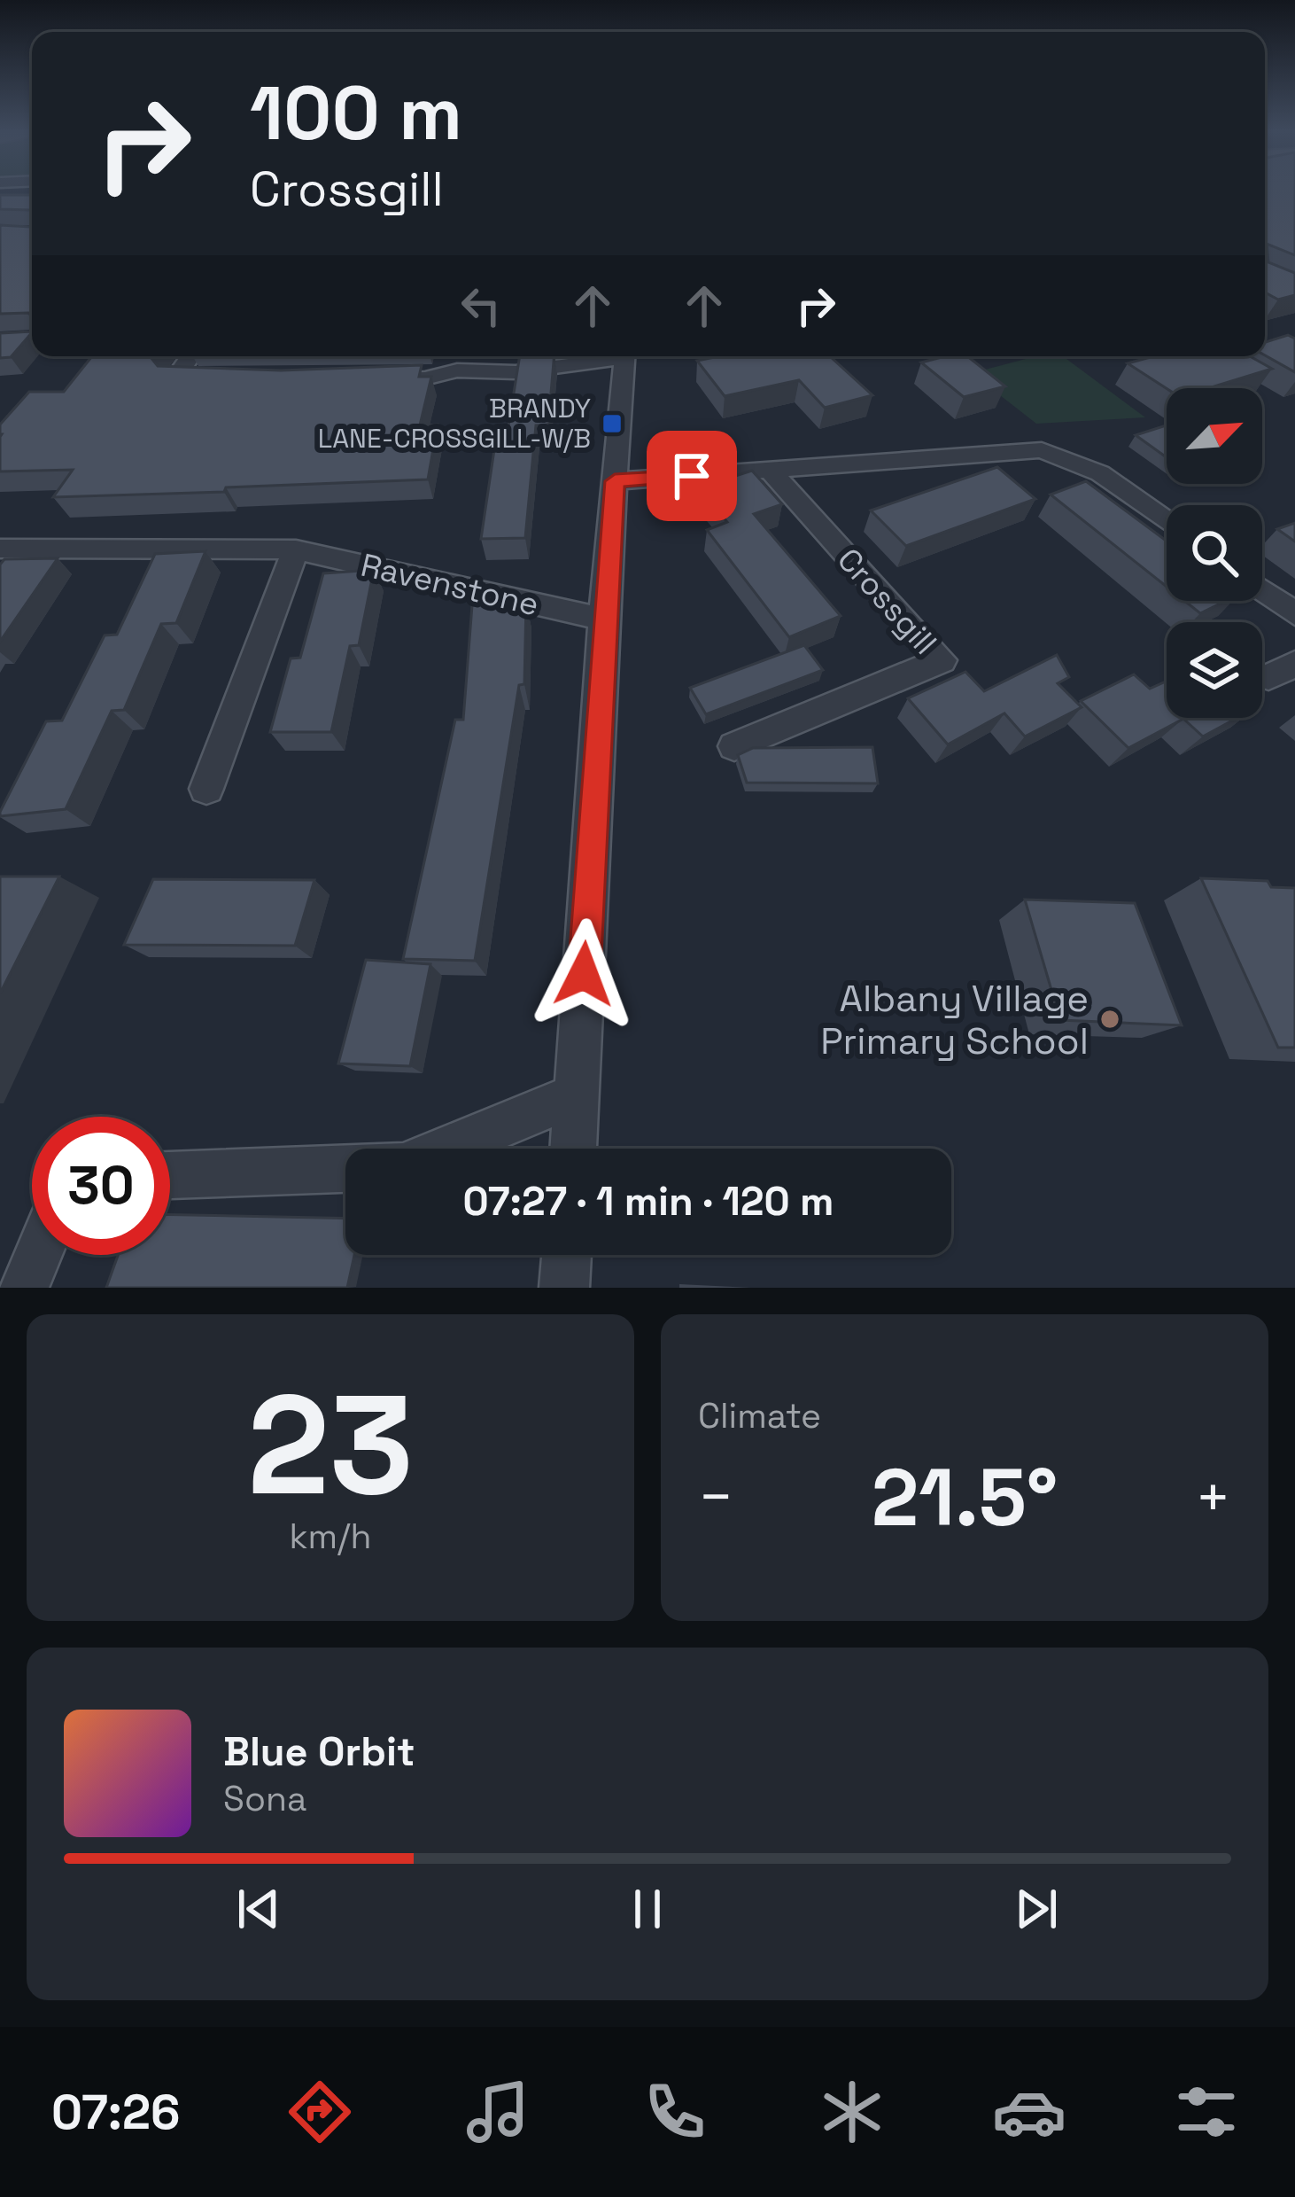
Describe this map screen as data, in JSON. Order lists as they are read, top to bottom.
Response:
{
  "streets": {
    "street": ["Ravenstone", "Crossgill"]
  },
  "places": {
    "transit": ["BRANDY LANE-CROSSGILL-W/B"],
    "other": ["Albany Village Primary School"]
  },
  "north": "top right",
  "page": {
    "turn": ["100 m", "Crossgill"],
    "limit": "30",
    "trip": "07:27 · 1 min · 120 m",
    "tile": [
      ["23", "km/h"],
      "Climate"
    ],
    "heat": ["−", "21.5°", "+"],
    "song": ["Blue Orbit", "Sona"],
    "tabs": "07:26"
  }
}
